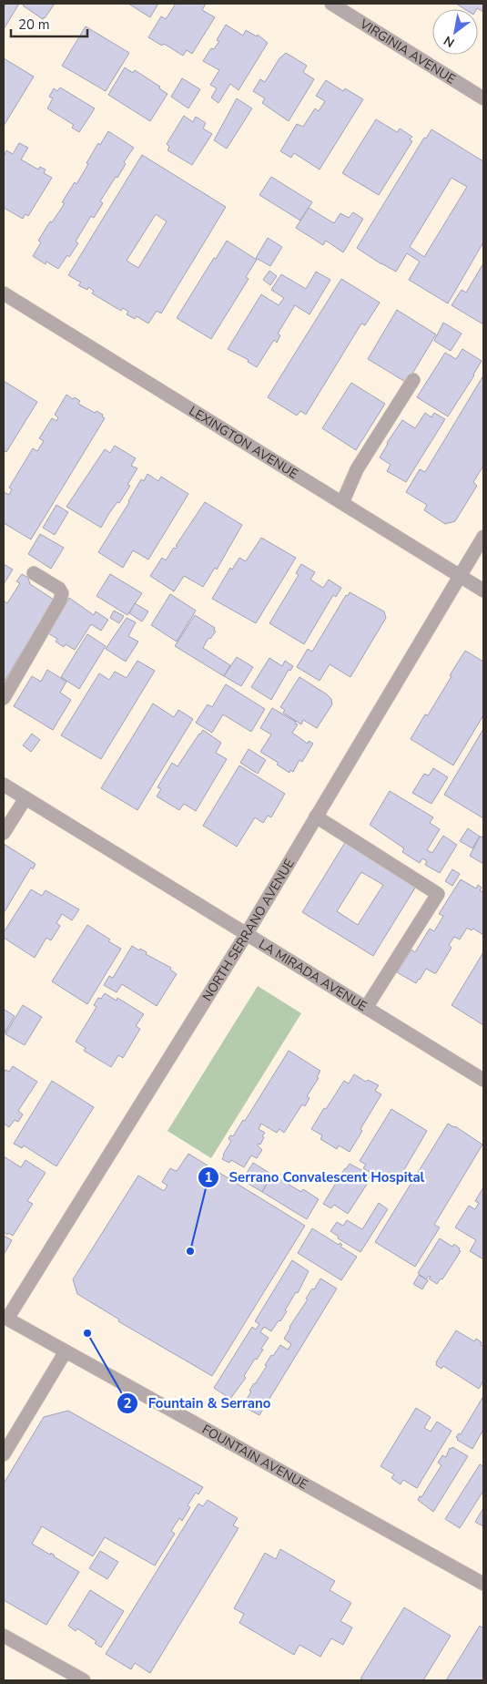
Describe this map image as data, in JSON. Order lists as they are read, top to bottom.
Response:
{
  "streets": {
    "street": [
      "VIRGINIA AVENUE",
      "LEXINGTON AVENUE",
      "NORTH SERRANO AVENUE",
      "LA MIRADA AVENUE",
      "FOUNTAIN AVENUE"
    ]
  },
  "crossings": [
    ["LEXINGTON AVENUE", "NORTH SERRANO AVENUE"],
    ["NORTH SERRANO AVENUE", "LA MIRADA AVENUE"],
    ["NORTH SERRANO AVENUE", "FOUNTAIN AVENUE"]
  ],
  "places": ["Serrano Convalescent Hospital", "Fountain & Serrano"],
  "scale_bar": "20 m",
  "north": "bottom left"
}
